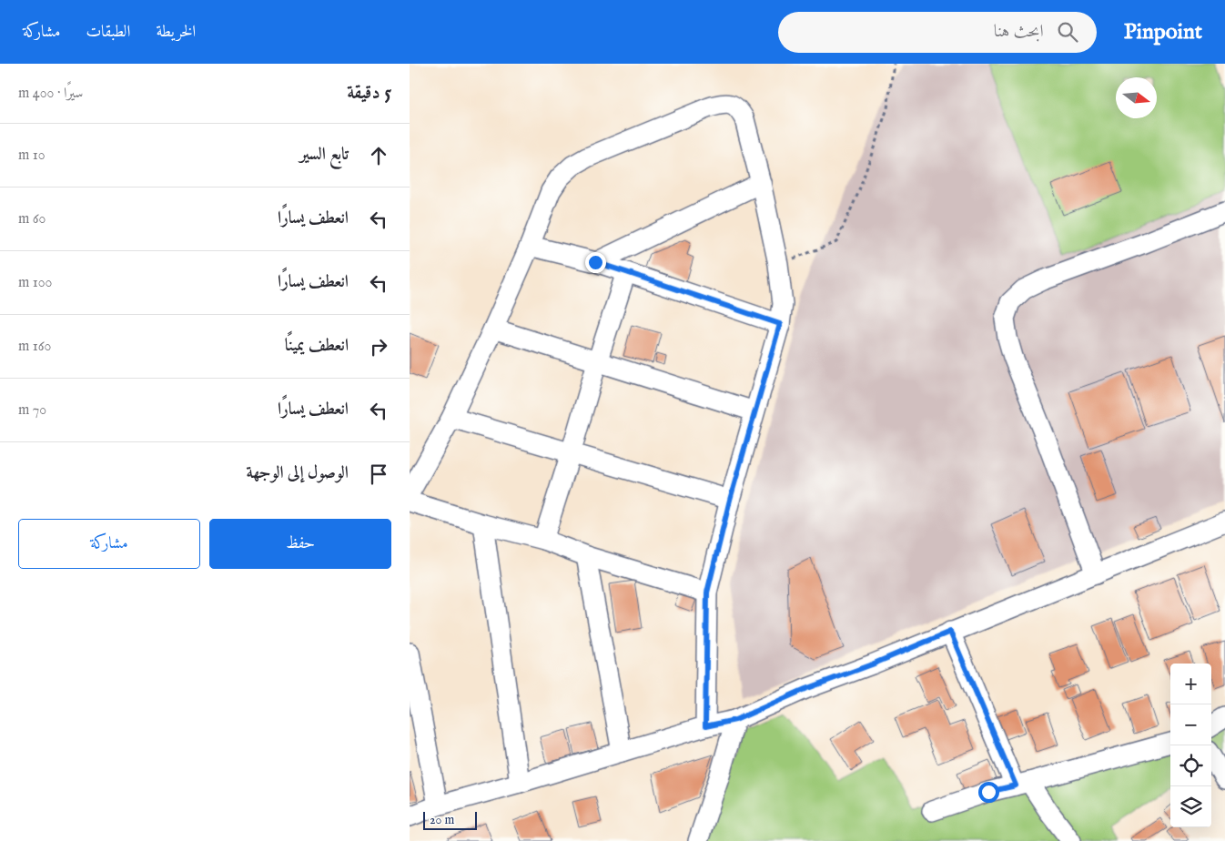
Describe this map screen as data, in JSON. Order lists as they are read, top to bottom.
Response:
{
  "scale_bar": "20 m",
  "north": "right",
  "page": {
    "header": "Pinpoint",
    "search": "ابحث هنا",
    "nav": ["الخريطة", "الطبقات", "مشاركة"],
    "heading": ["5 دقيقة", "سيرًا · 400 m"],
    "list": [
      ["تابع السير", "10 m"],
      ["انعطف يسارًا", "60 m"],
      ["انعطف يسارًا", "100 m"],
      ["انعطف يمينًا", "160 m"],
      ["انعطف يسارًا", "70 m"],
      "الوصول إلى الوجهة"
    ],
    "buttons": ["حفظ", "مشاركة"],
    "map_buttons": ["+", "−"],
    "scale": "20 m"
  }
}
